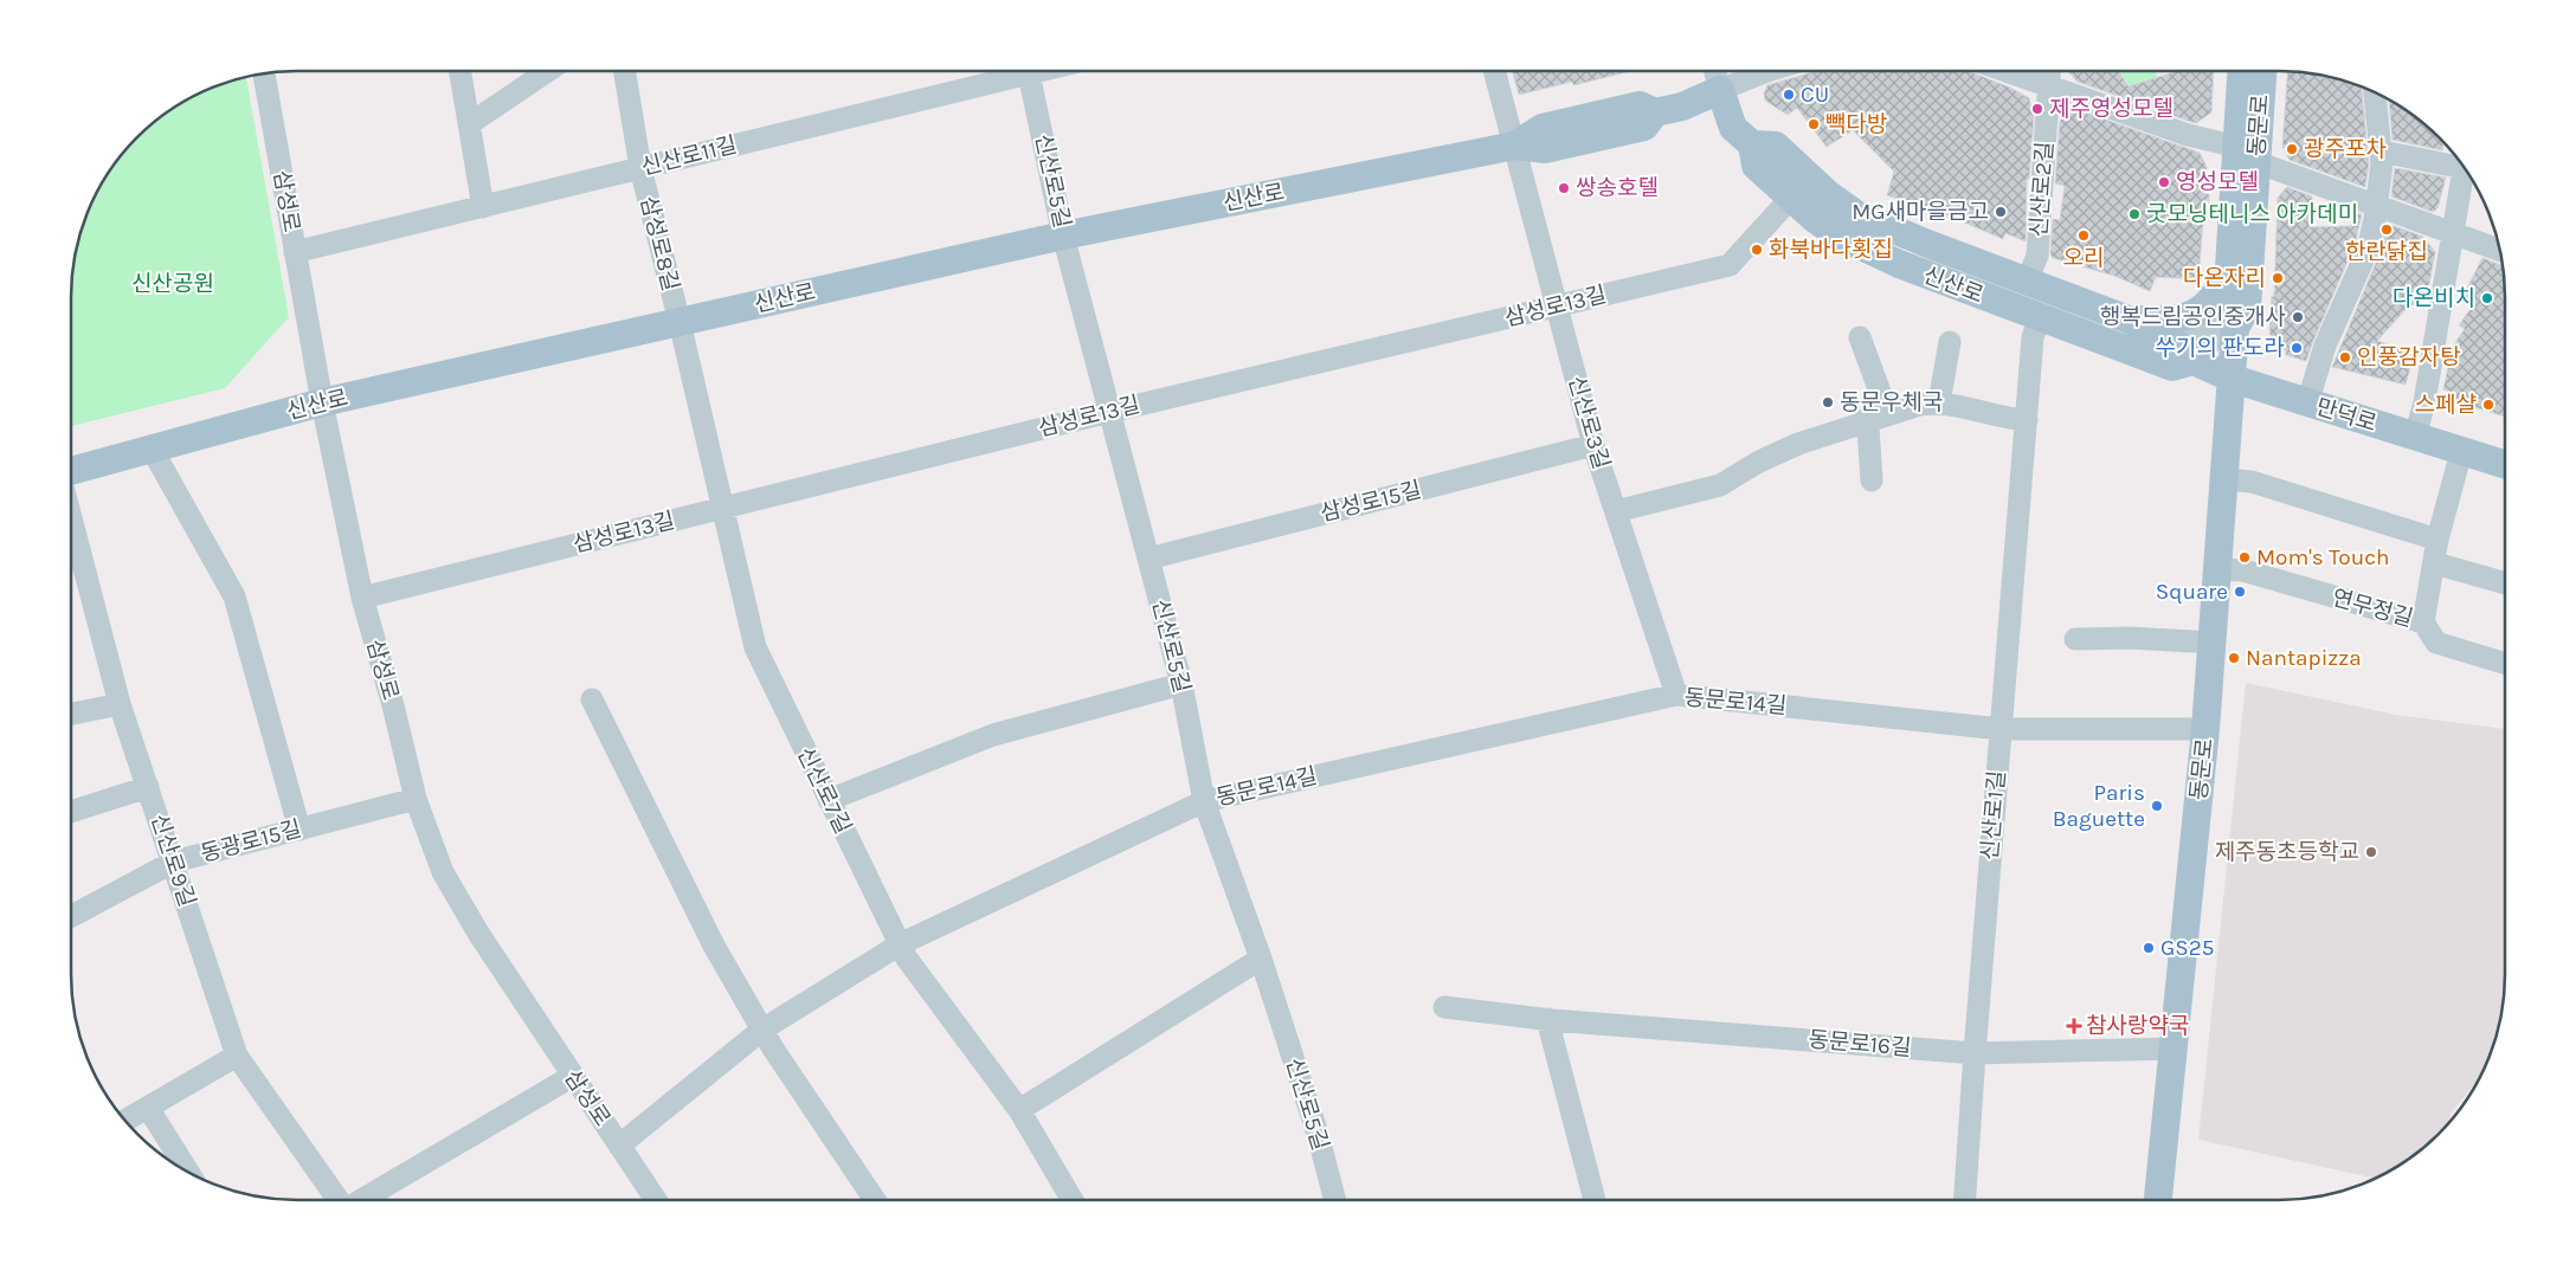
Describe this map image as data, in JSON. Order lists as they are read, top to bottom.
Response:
{
  "streets": {
    "main road": ["동문로", "신산로", "만덕로"],
    "street": [
      "신산로11길",
      "신산로5길",
      "신산로2길",
      "삼성로",
      "삼성로8길",
      "삼성로13길",
      "신산로3길",
      "삼성로15길",
      "연무정길",
      "동문로14길",
      "신산로7길",
      "신산로1길",
      "동광로15길",
      "신산로9길",
      "동문로16길"
    ]
  },
  "crossings": [
    ["동문로", "신산로"],
    ["동문로", "만덕로"],
    ["동문로", "연무정길"],
    ["동문로", "동문로14길"],
    ["동문로", "동문로16길"],
    ["신산로11길", "신산로5길"],
    ["신산로11길", "삼성로"],
    ["신산로11길", "삼성로8길"],
    ["신산로5길", "신산로"],
    ["신산로5길", "삼성로13길"],
    ["신산로5길", "삼성로15길"],
    ["신산로5길", "동문로14길"],
    ["신산로2길", "신산로"],
    ["신산로", "삼성로"],
    ["신산로", "삼성로8길"],
    ["신산로", "삼성로13길"],
    ["신산로", "만덕로"],
    ["신산로", "신산로3길"],
    ["신산로", "신산로7길"],
    ["신산로", "신산로1길"],
    ["삼성로", "삼성로13길"],
    ["삼성로", "동문로14길"],
    ["삼성로", "동광로15길"],
    ["삼성로8길", "신산로7길"],
    ["삼성로13길", "신산로3길"],
    ["삼성로13길", "신산로7길"],
    ["신산로3길", "삼성로15길"],
    ["신산로3길", "동문로14길"],
    ["동문로14길", "신산로7길"],
    ["동문로14길", "신산로1길"],
    ["신산로1길", "동문로16길"],
    ["동광로15길", "신산로9길"]
  ],
  "parks": ["신산공원"],
  "places": {
    "other": [
      "CU",
      "제주영성모텔",
      "빽다방",
      "광주포차",
      "영성모텔",
      "쌍송호텔",
      "MG새마을금고",
      "굿모닝테니스 아카데미",
      "한란닭집",
      "오리",
      "화북바다횟집",
      "다온자리",
      "다온비치",
      "행복드림공인중개사",
      "쑤기의 판도라",
      "인풍감자탕",
      "동문우체국",
      "스페샬",
      "Mom's Touch",
      "Square",
      "Nantapizza",
      "Paris Baguette",
      "제주동초등학교",
      "GS25"
    ],
    "health": ["참사랑약국"]
  }
}
